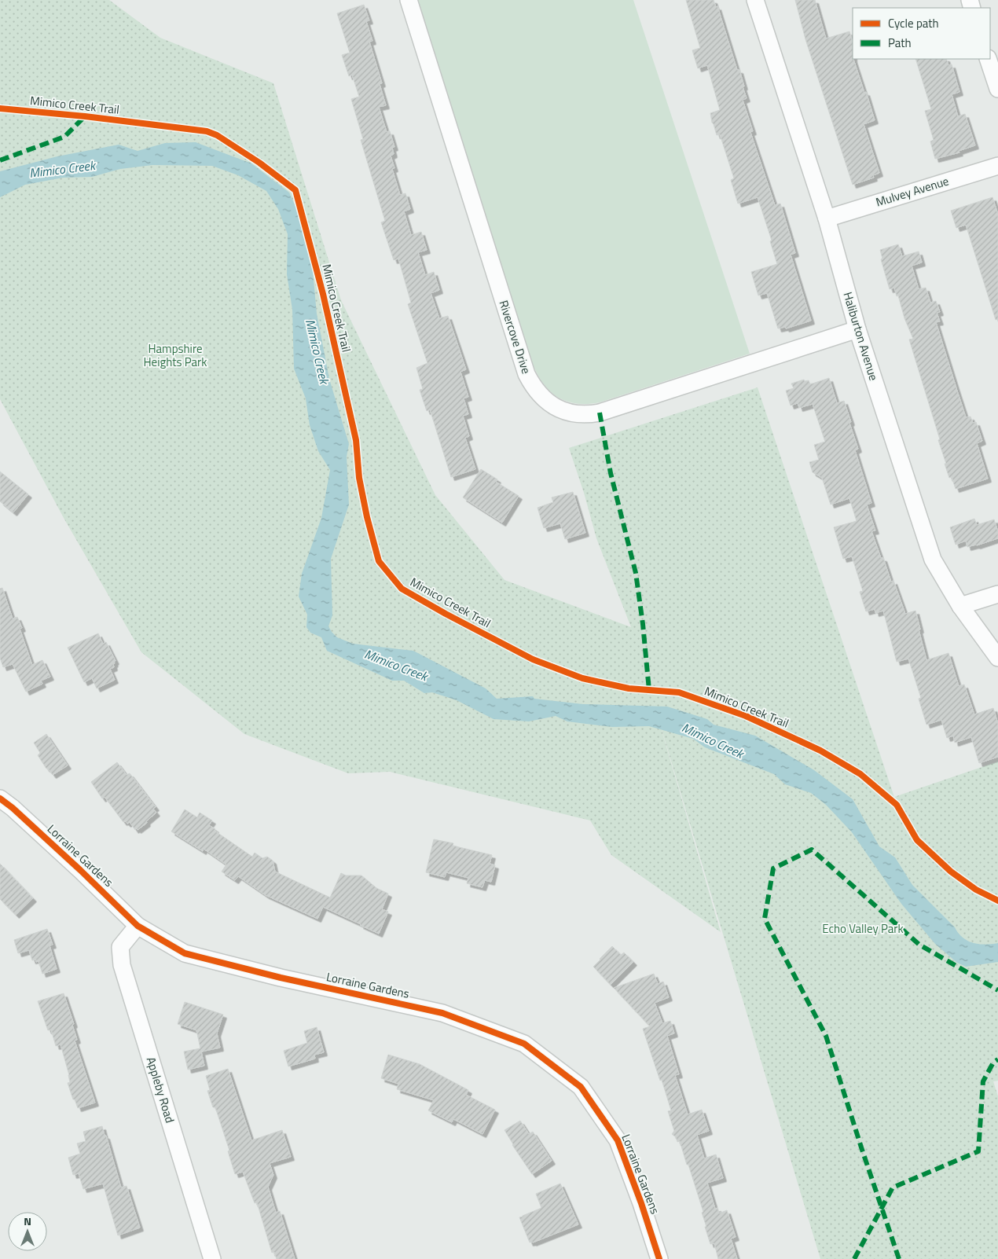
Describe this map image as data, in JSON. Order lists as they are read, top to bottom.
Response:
{
  "streets": {
    "street": [
      "Mulvey Avenue",
      "Haliburton Avenue",
      "Rivercove Drive",
      "Lorraine Gardens",
      "Appleby Road"
    ],
    "cycle path": ["Mimico Creek Trail"]
  },
  "crossings": [
    ["Mulvey Avenue", "Haliburton Avenue"],
    ["Haliburton Avenue", "Rivercove Drive"],
    ["Lorraine Gardens", "Appleby Road"]
  ],
  "water": ["Mimico Creek"],
  "parks": ["Hampshire Heights Park", "Echo Valley Park"],
  "legend": ["Cycle path", "Path"],
  "north": "top"
}
